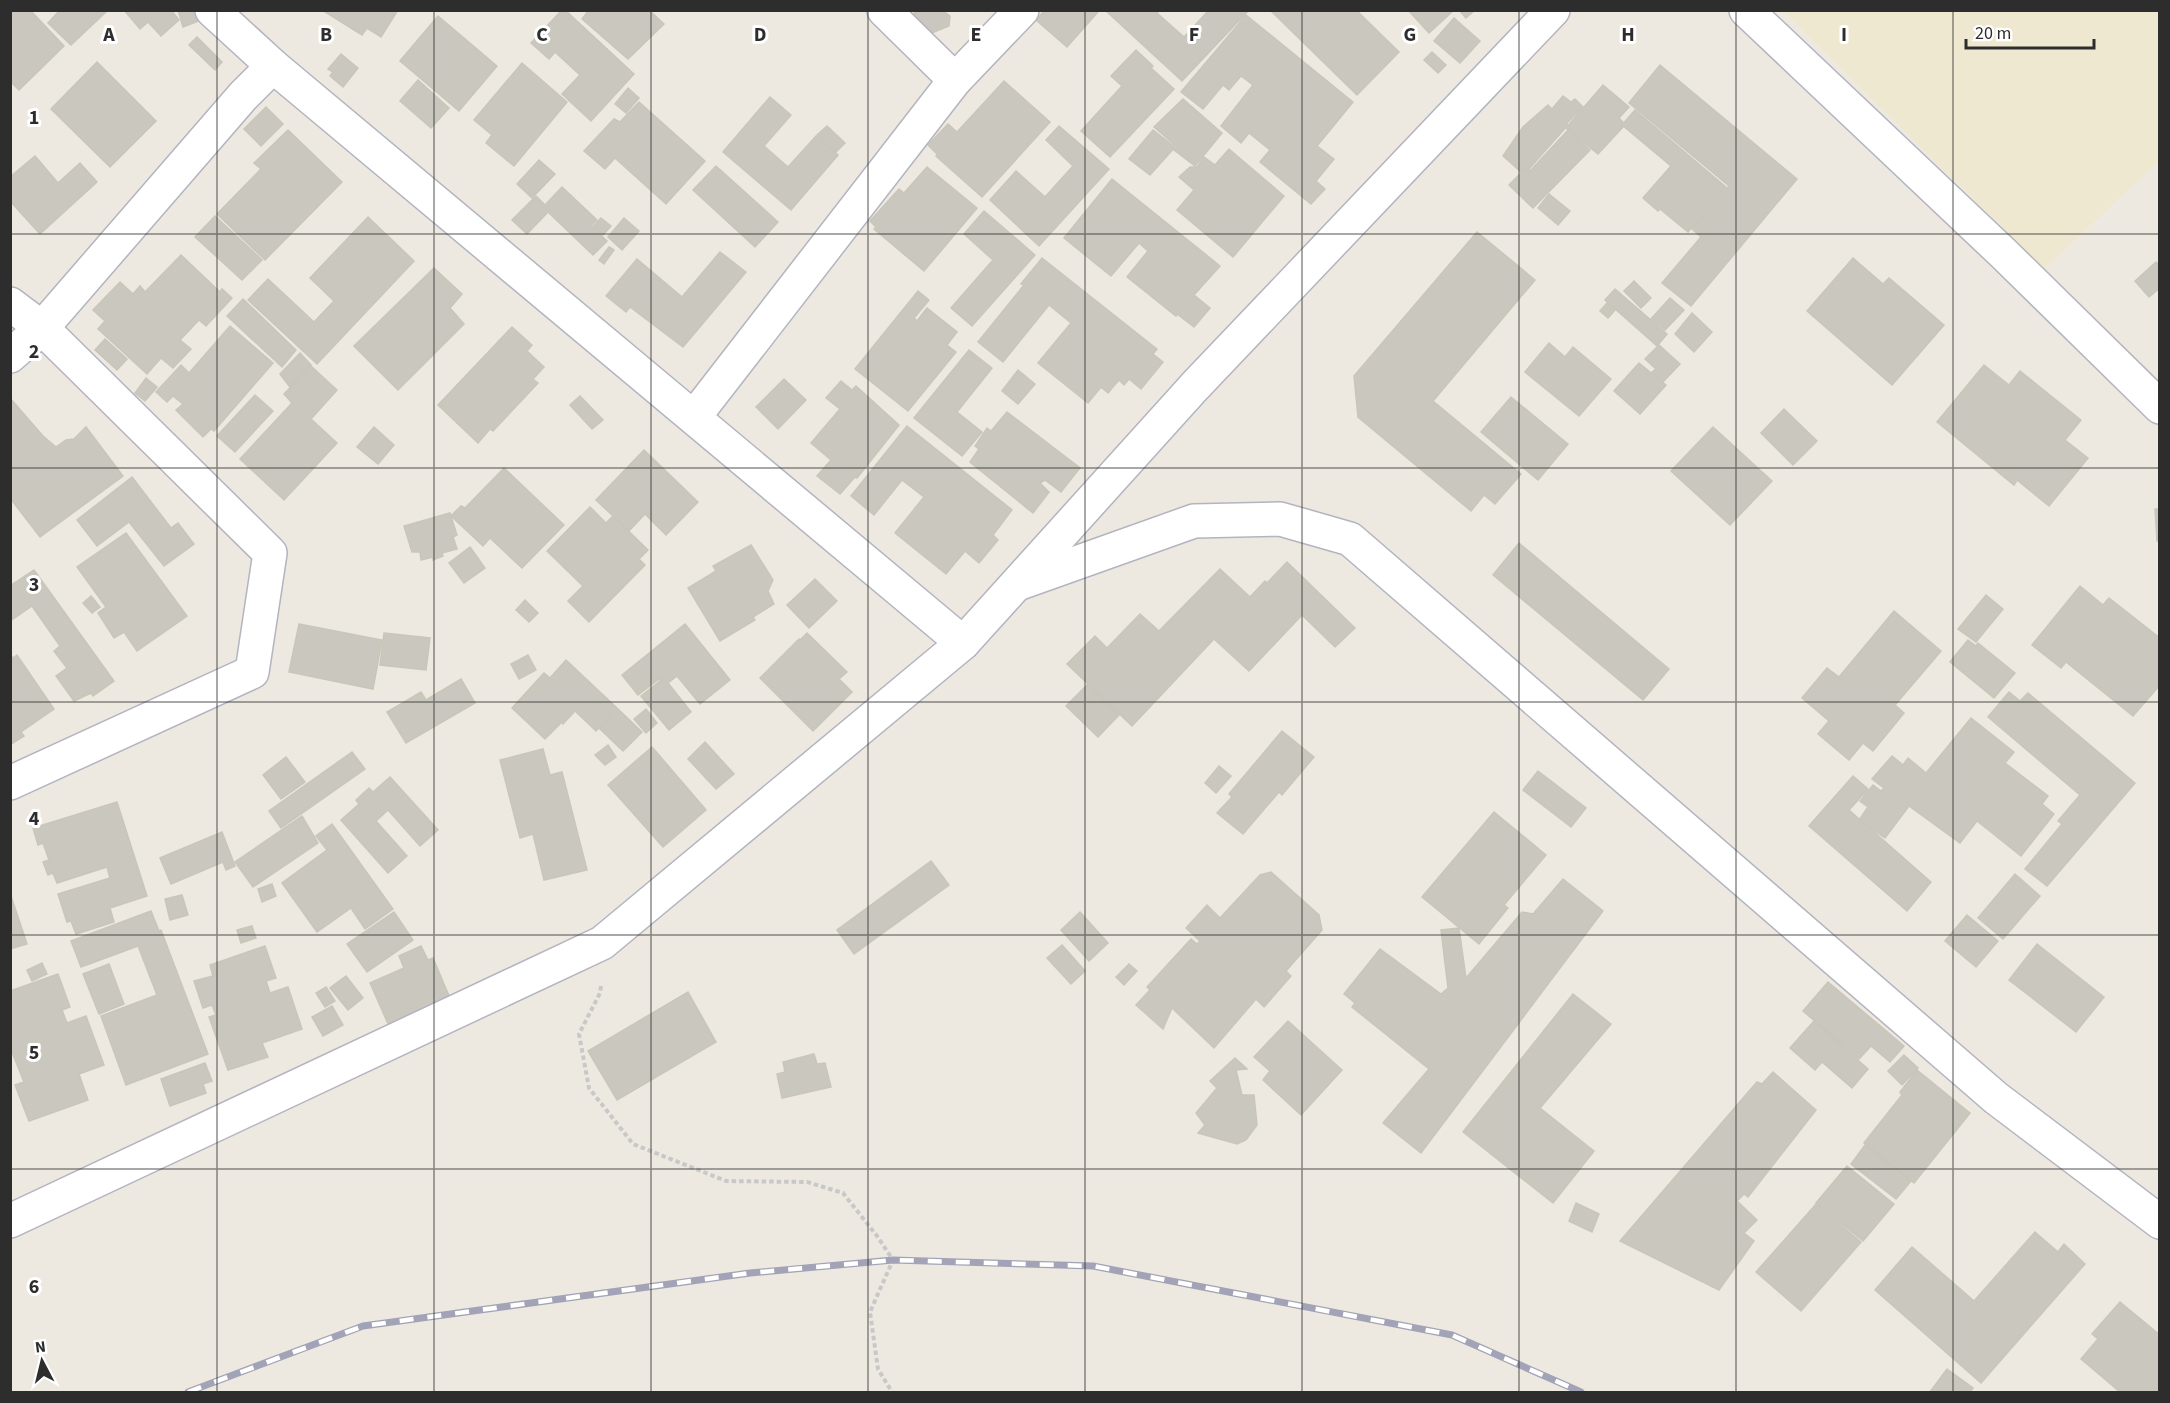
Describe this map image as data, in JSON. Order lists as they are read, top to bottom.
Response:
{
  "scale_bar": "20 m",
  "north": "top",
  "grid": {
    "columns": [
      "A",
      "B",
      "C",
      "D",
      "E",
      "F",
      "G",
      "H",
      "I"
    ],
    "rows": [
      "1",
      "2",
      "3",
      "4",
      "5",
      "6"
    ]
  }
}
